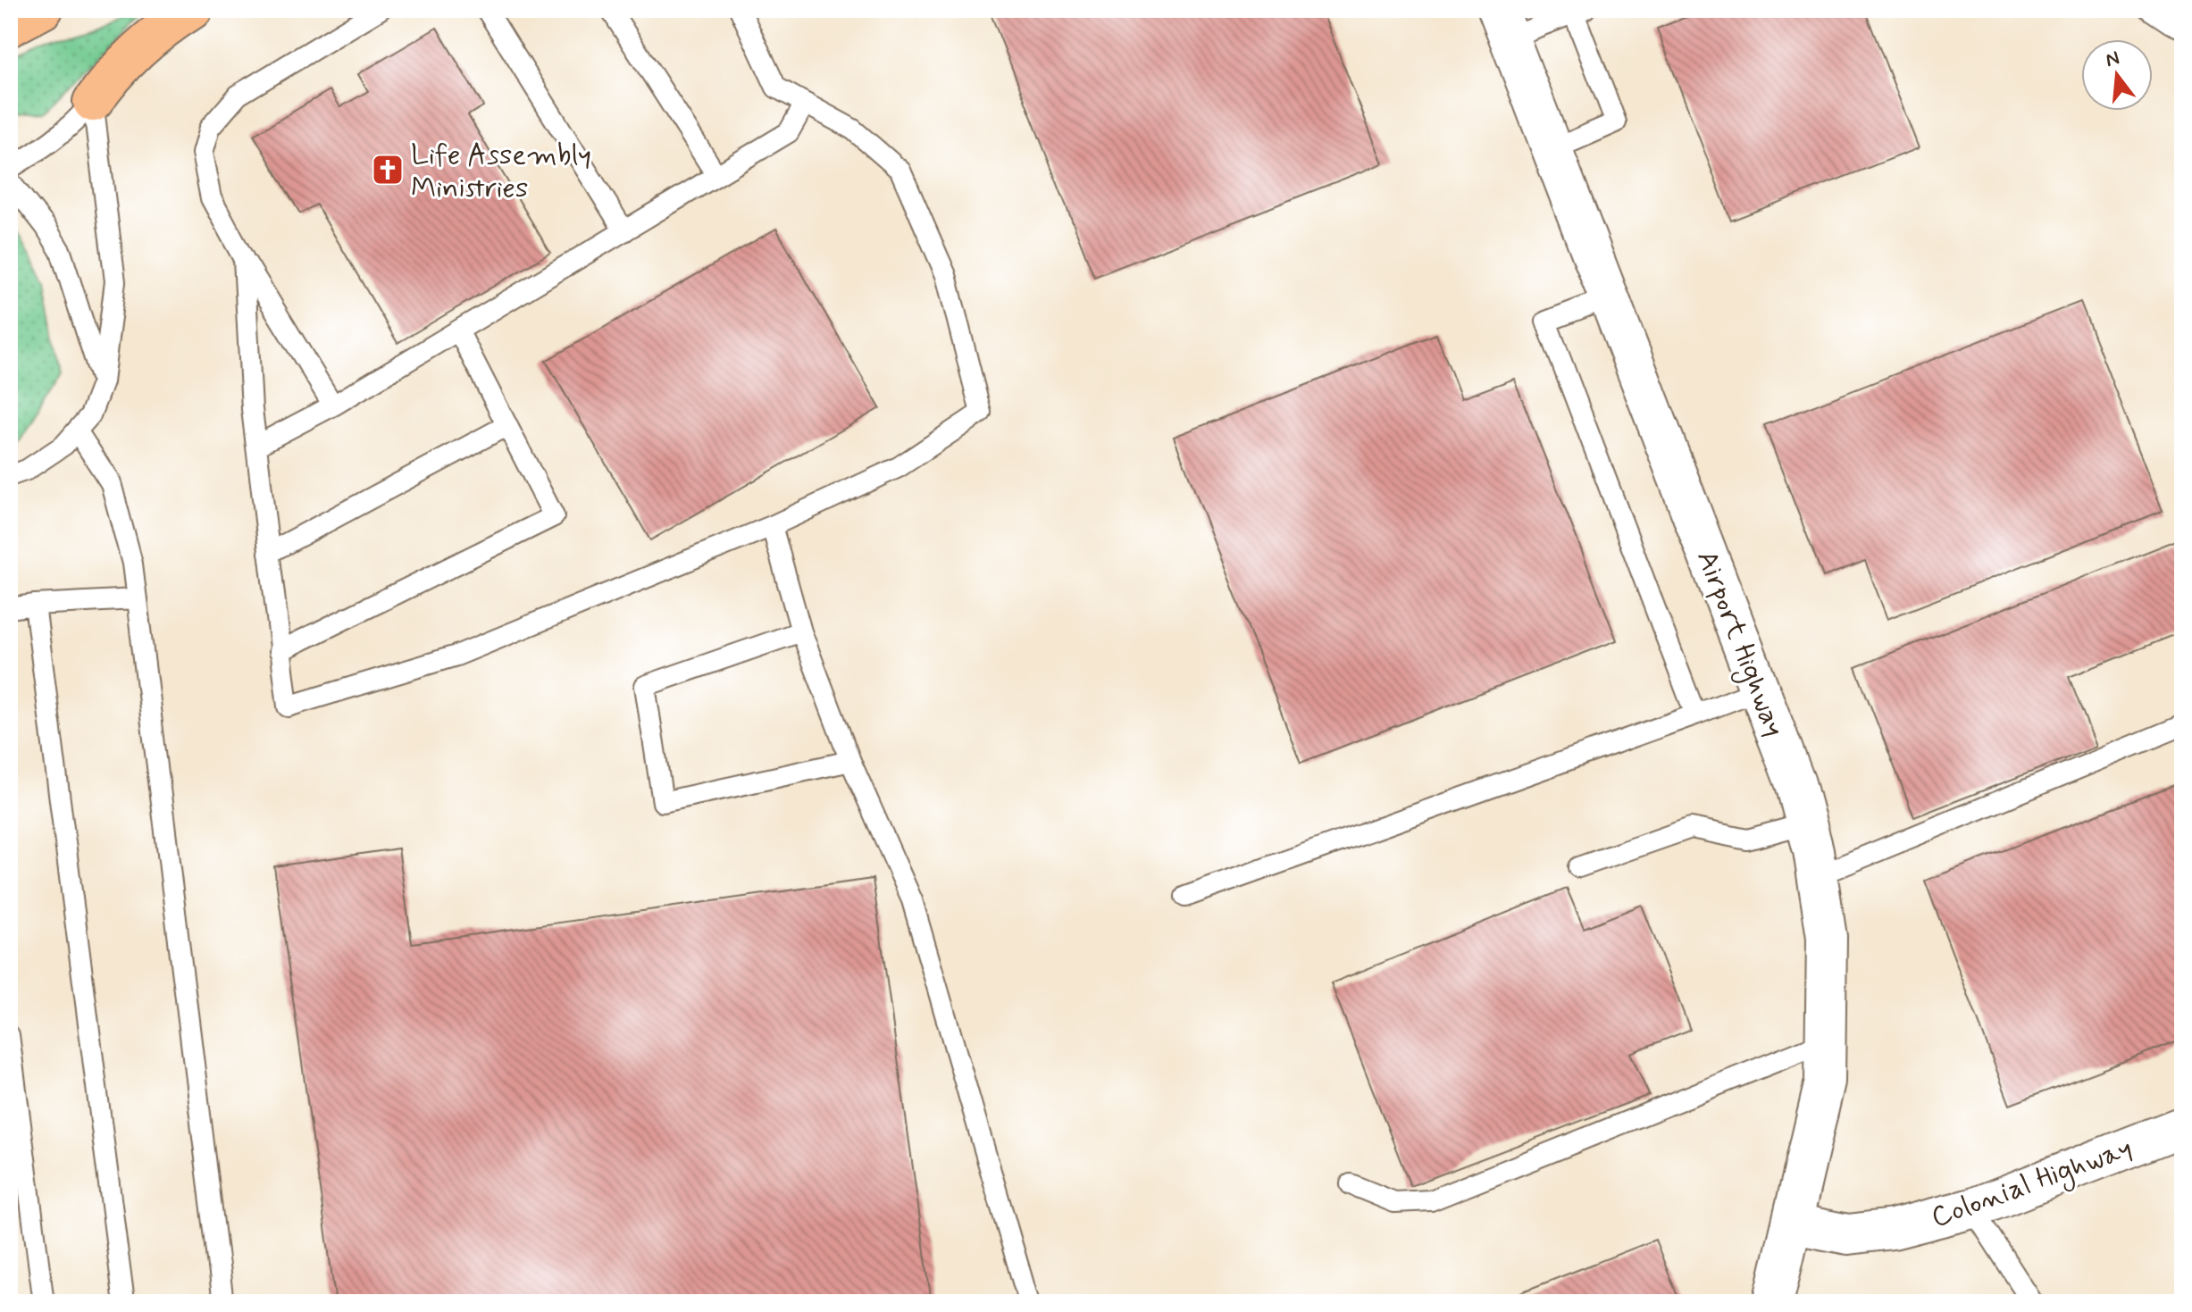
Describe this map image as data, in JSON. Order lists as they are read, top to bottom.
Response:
{
  "streets": {
    "street": ["Airport Highway", "Colonial Highway"]
  },
  "crossings": [
    ["Airport Highway", "Colonial Highway"]
  ],
  "places": {
    "church": ["Life Assembly Ministries"]
  },
  "north": "top"
}
